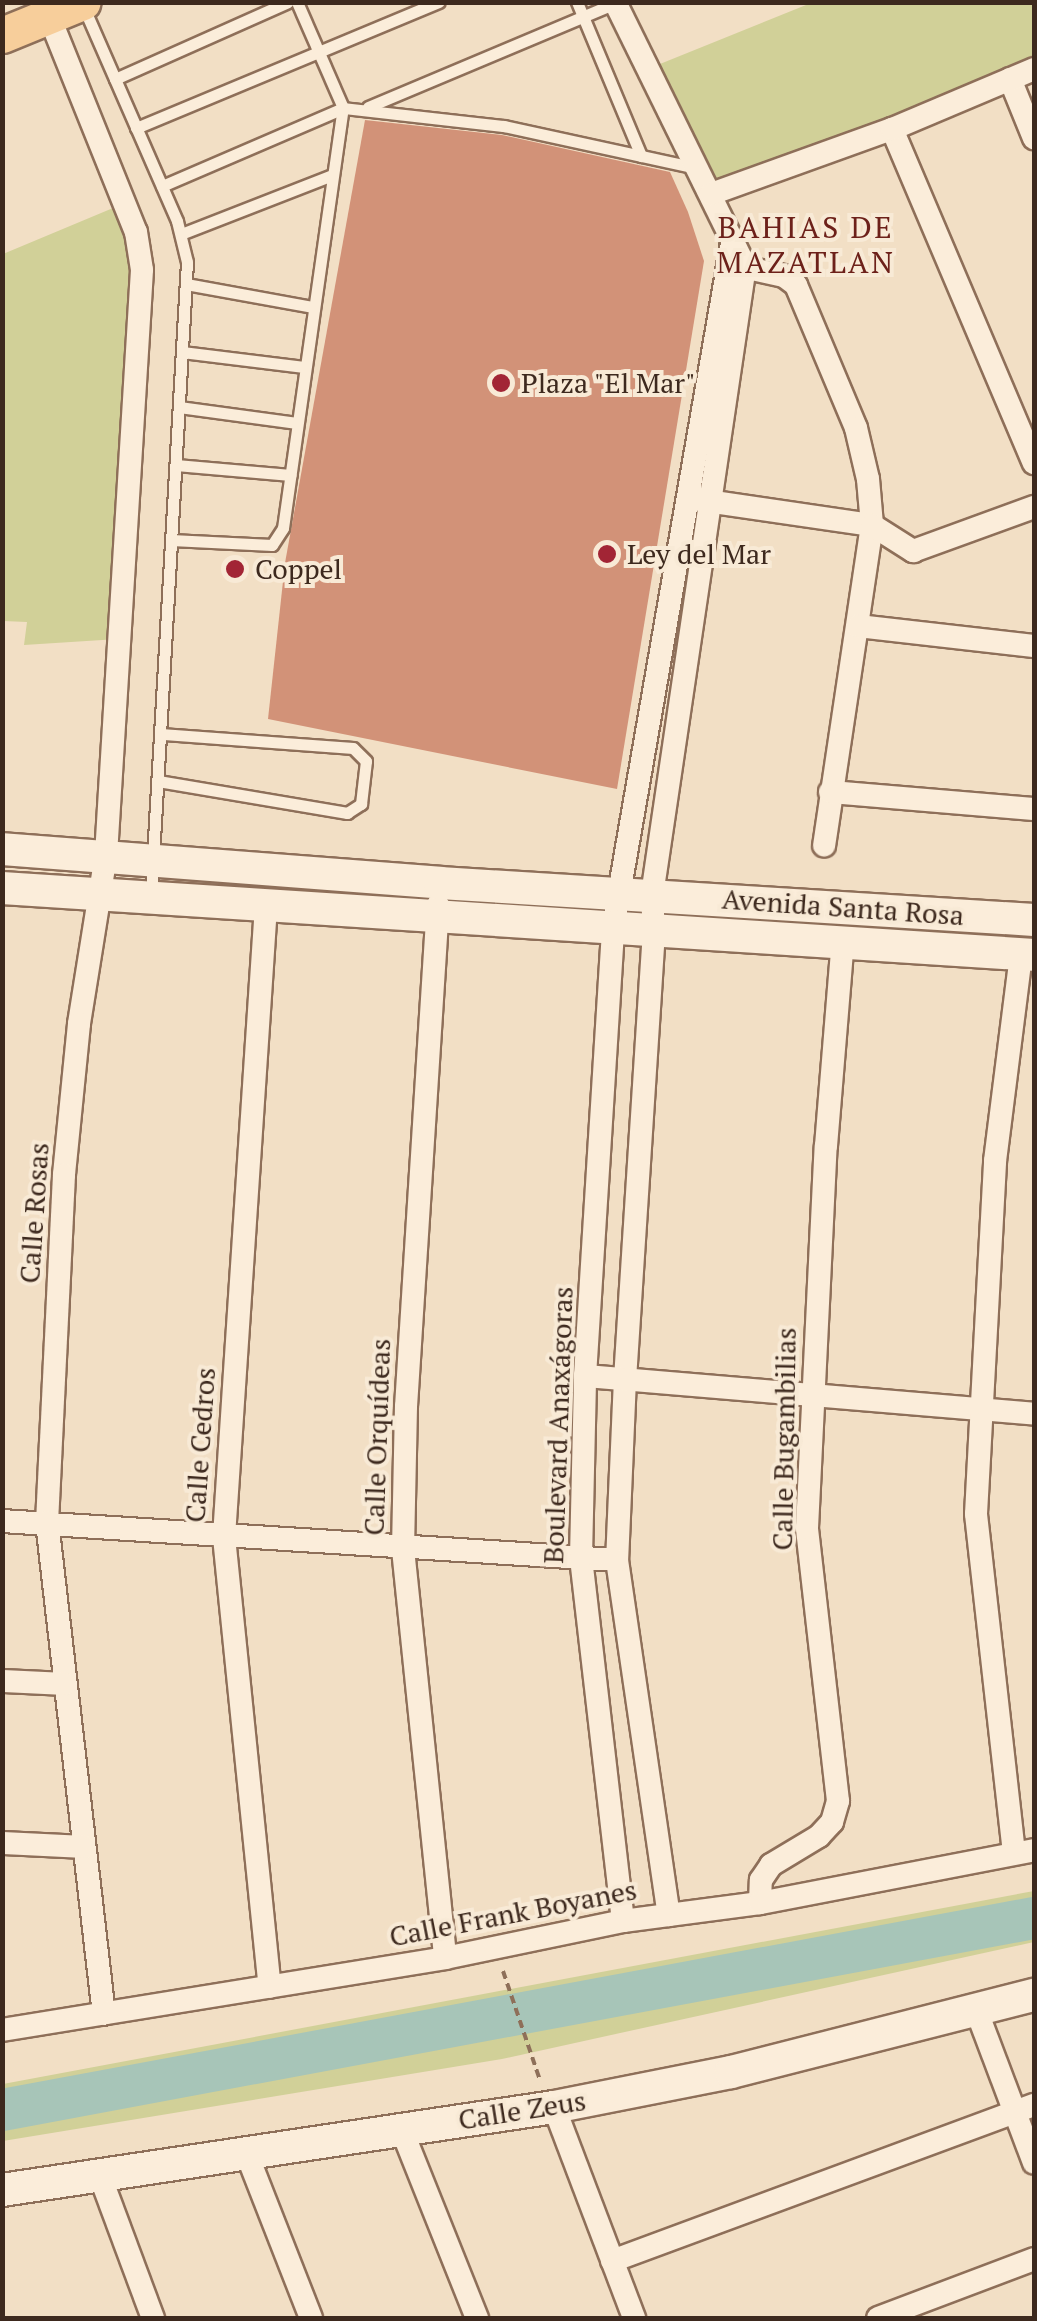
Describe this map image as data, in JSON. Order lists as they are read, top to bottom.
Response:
{
  "streets": {
    "main road": ["Avenida Santa Rosa", "Calle Zeus"],
    "street": [
      "Calle Rosas",
      "Boulevard Anaxágoras",
      "Calle Orquídeas",
      "Calle Bugambilias",
      "Calle Cedros",
      "Calle Frank Boyanes"
    ]
  },
  "crossings": [
    ["Avenida Santa Rosa", "Calle Rosas"],
    ["Avenida Santa Rosa", "Boulevard Anaxágoras"],
    ["Avenida Santa Rosa", "Calle Orquídeas"],
    ["Avenida Santa Rosa", "Calle Bugambilias"],
    ["Avenida Santa Rosa", "Calle Cedros"],
    ["Calle Rosas", "Calle Frank Boyanes"],
    ["Boulevard Anaxágoras", "Calle Frank Boyanes"],
    ["Calle Orquídeas", "Calle Frank Boyanes"],
    ["Calle Bugambilias", "Calle Frank Boyanes"],
    ["Calle Cedros", "Calle Frank Boyanes"]
  ],
  "districts": ["BAHIAS DE MAZATLAN"],
  "places": ["Plaza \"El Mar\"", "Ley del Mar", "Coppel"]
}
